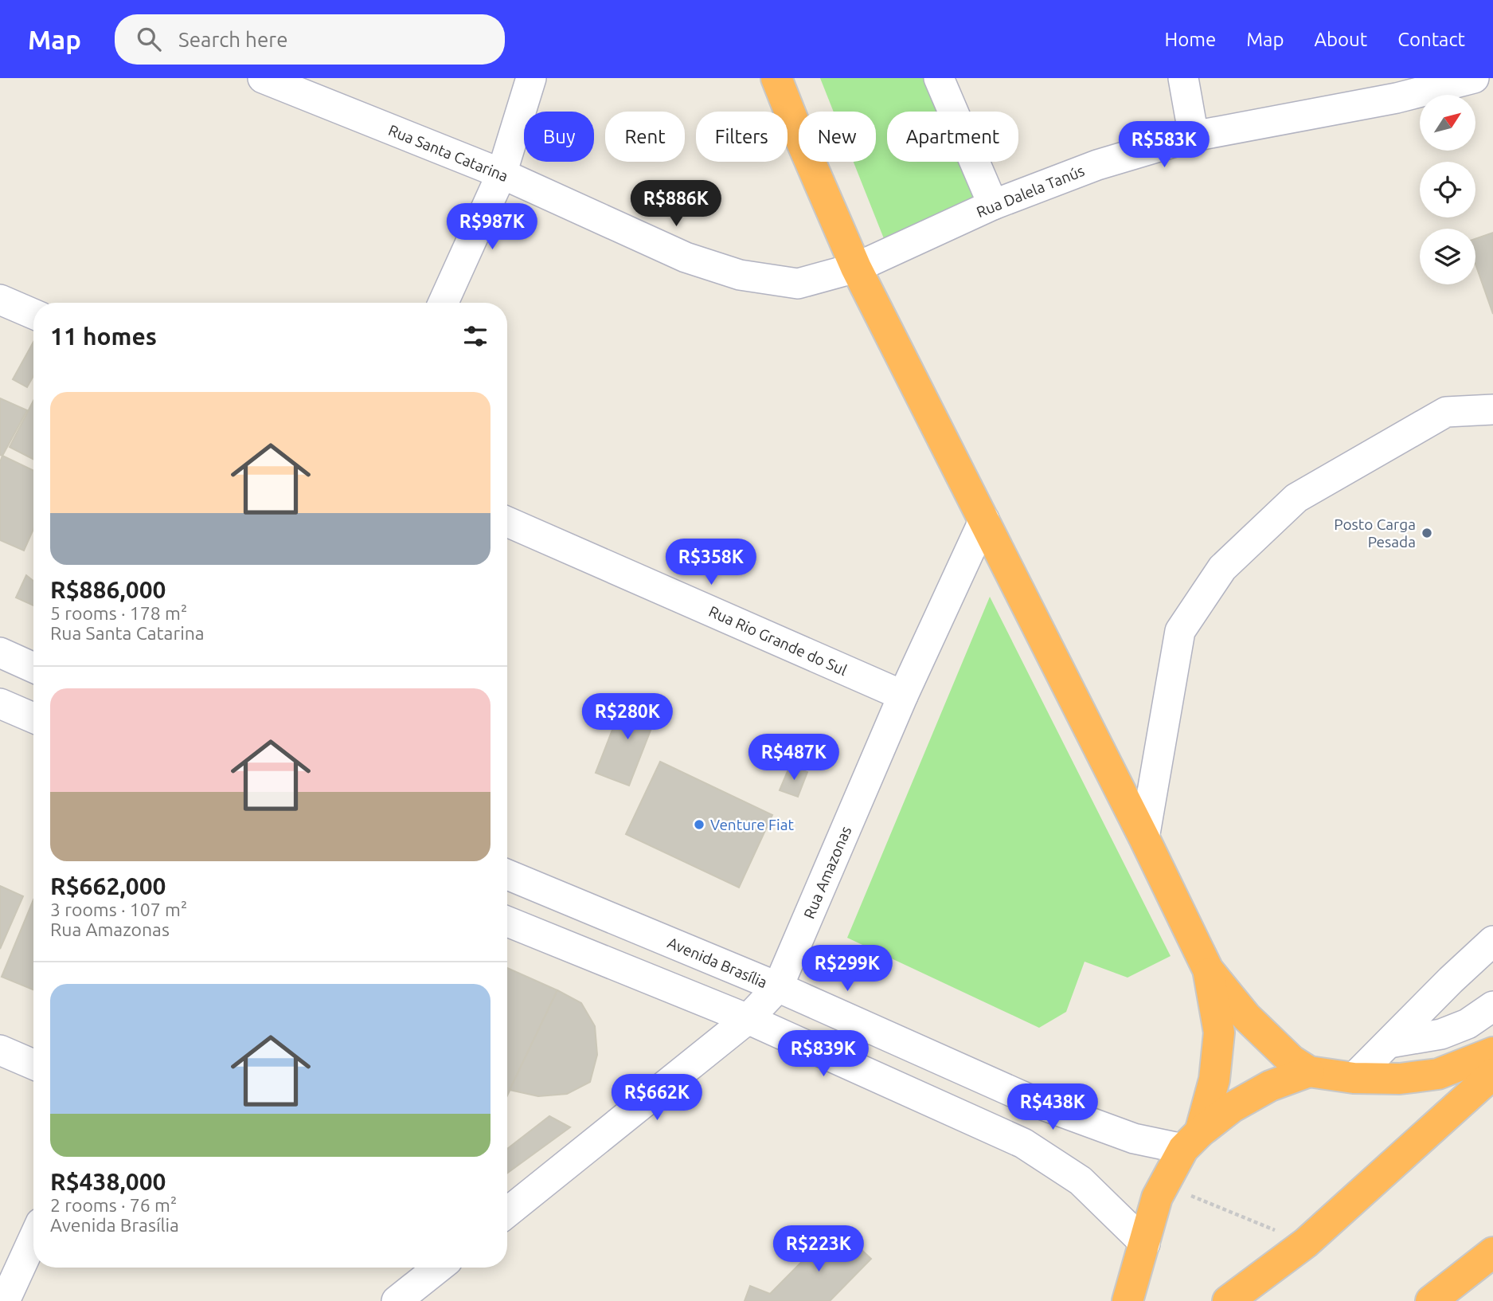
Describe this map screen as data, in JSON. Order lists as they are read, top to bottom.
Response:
{
  "streets": {
    "street": [
      "Rua Santa Catarina",
      "Rua Dalela Tanús",
      "Rua Rio Grande do Sul",
      "Rua Amazonas",
      "Avenida Brasília"
    ]
  },
  "crossings": [
    ["Rua Santa Catarina", "Rua Dalela Tanús"],
    ["Rua Rio Grande do Sul", "Rua Amazonas"],
    ["Rua Amazonas", "Avenida Brasília"]
  ],
  "places": ["Posto Carga Pesada", "Venture Fiat"],
  "north": "top right",
  "page": {
    "header": "Map",
    "search": "Search here",
    "nav": [
      "Home",
      "Map",
      "About",
      "Contact"
    ],
    "chip": [
      "Buy",
      "Rent",
      "Filters",
      "New",
      "Apartment"
    ],
    "price": [
      "R$583K",
      "R$886K",
      "R$987K",
      "R$358K",
      "R$280K",
      "R$487K",
      "R$299K",
      "R$839K",
      "R$662K",
      "R$438K",
      "R$223K"
    ],
    "heading": "11 homes",
    "list": [
      {
        "name": "R$886,000",
        "note": "5 rooms · 178 m² · Rua Santa Catarina"
      },
      {
        "name": "R$662,000",
        "note": "3 rooms · 107 m² · Rua Amazonas"
      },
      {
        "name": "R$438,000",
        "note": "2 rooms · 76 m² · Avenida Brasília"
      }
    ]
  }
}
